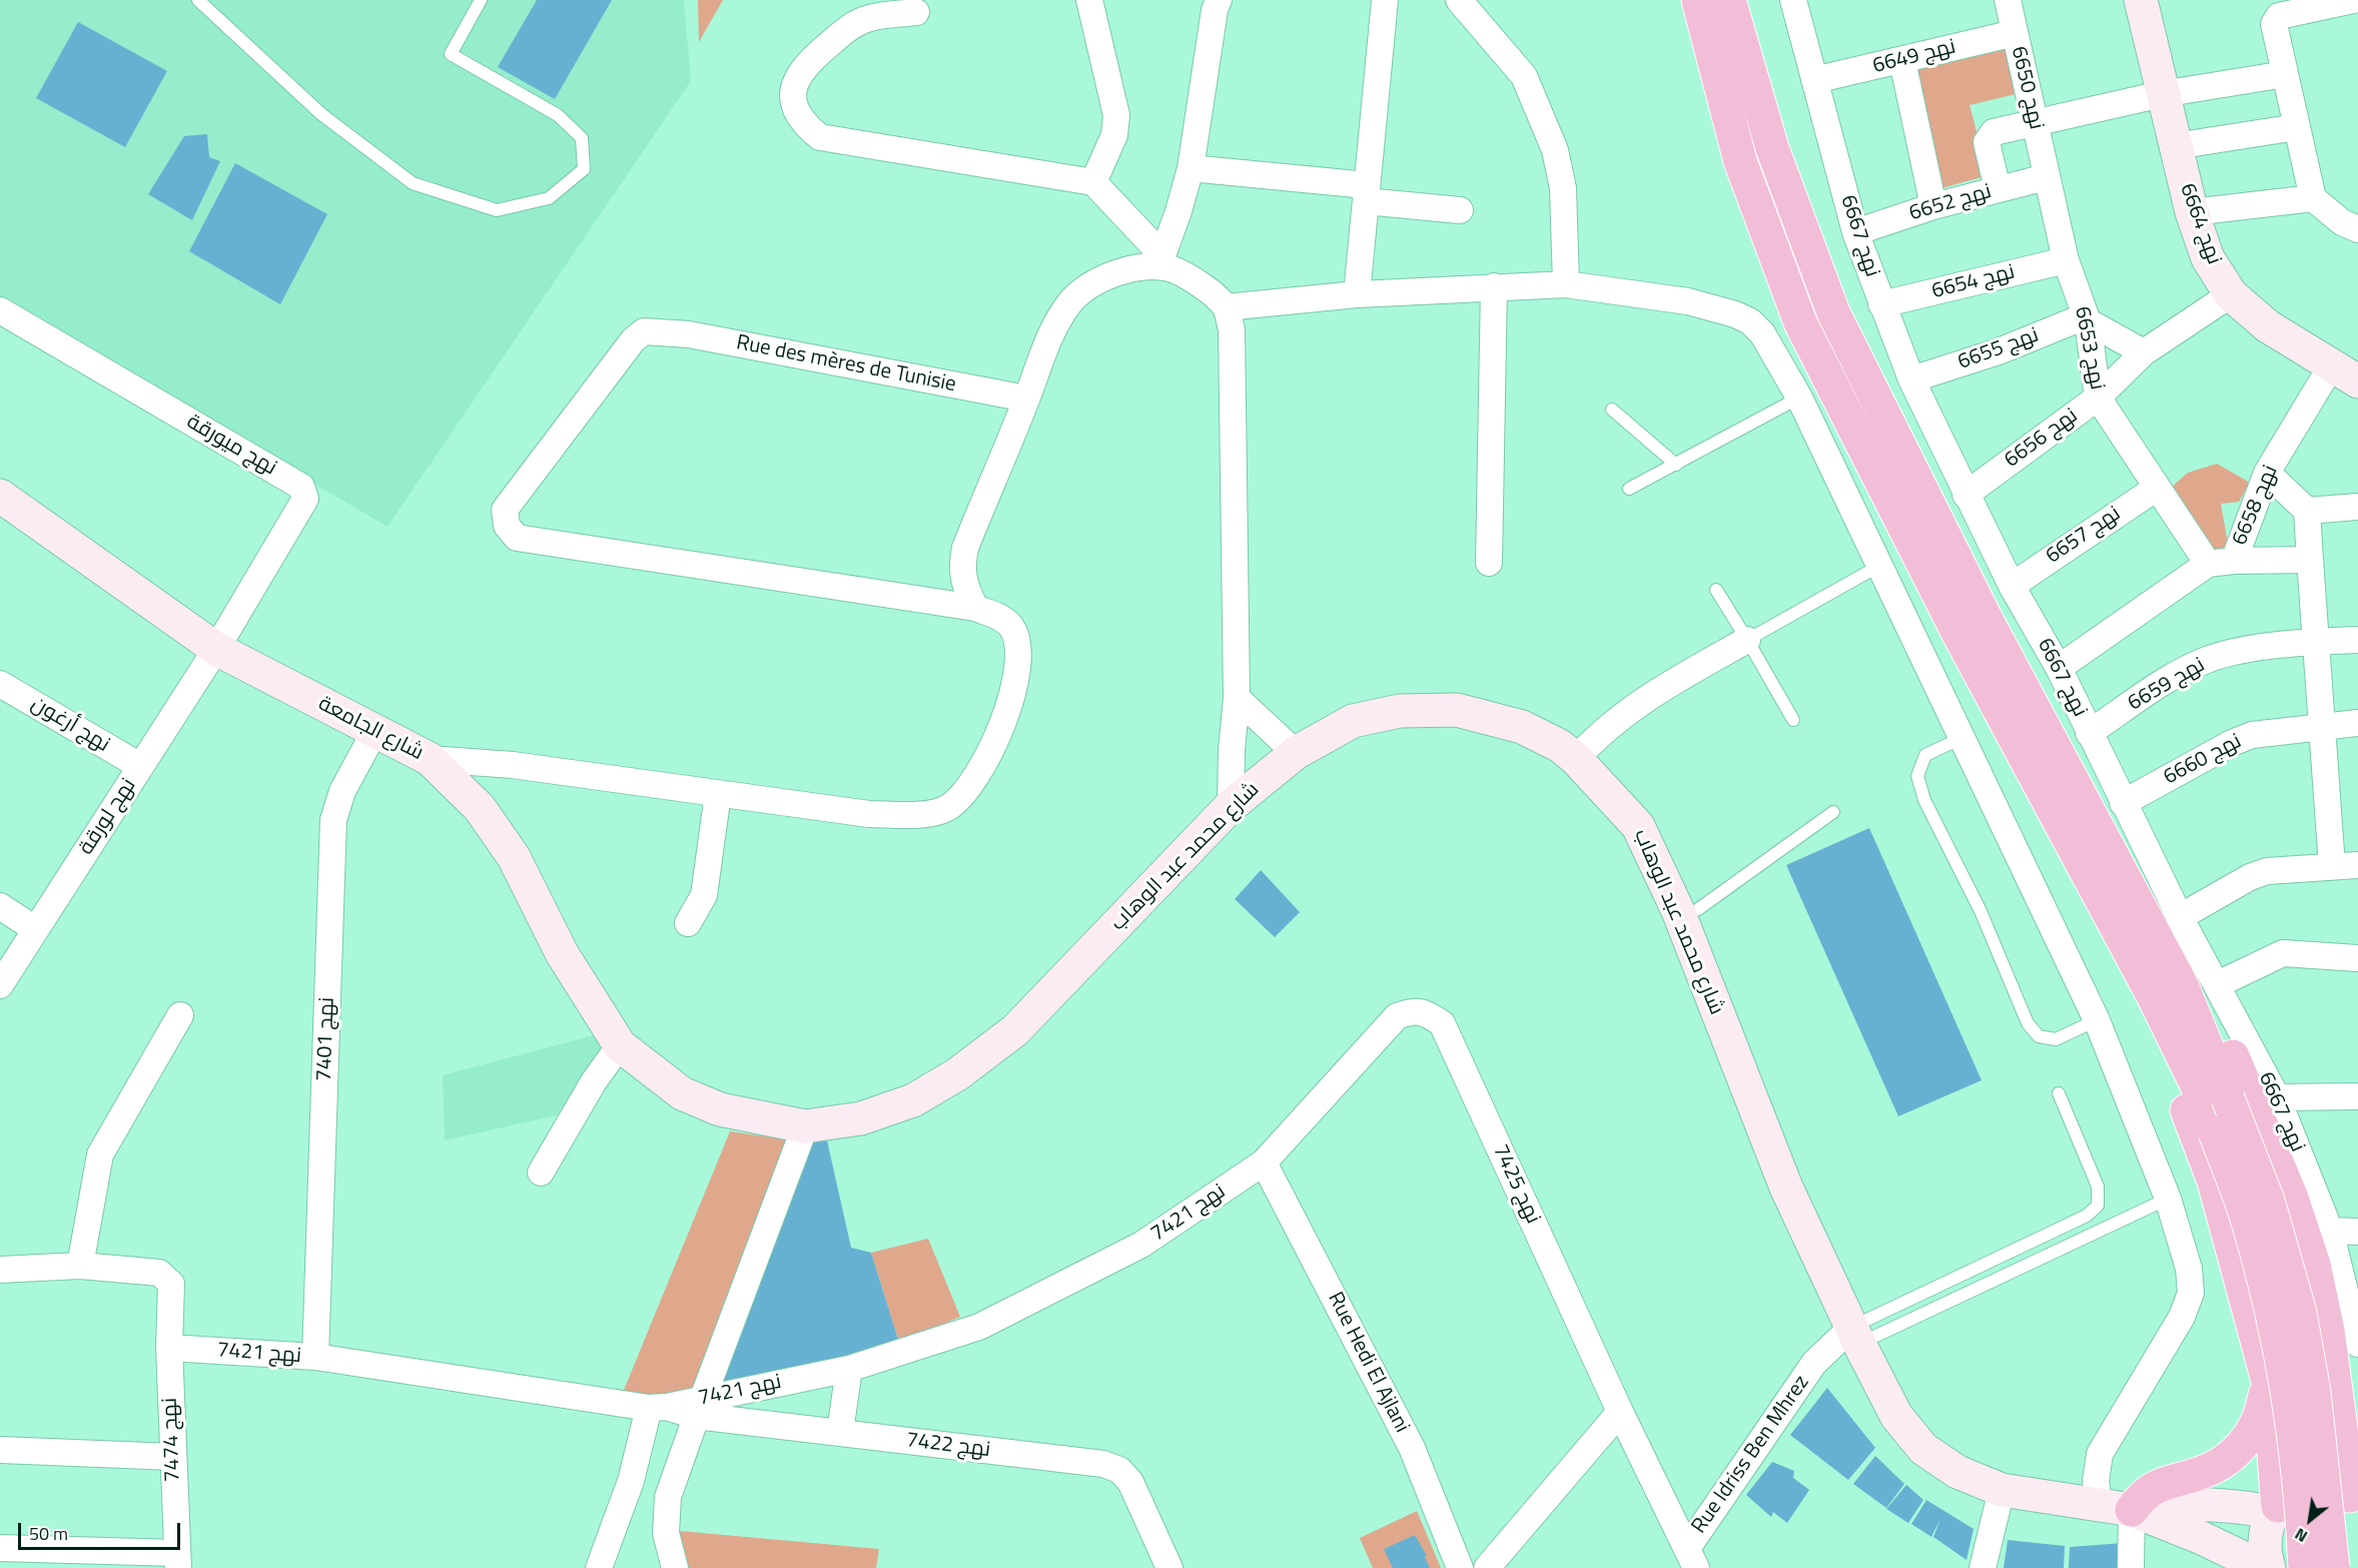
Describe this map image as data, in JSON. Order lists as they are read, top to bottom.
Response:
{
  "streets": {
    "street": [
      "نهج 6649",
      "نهج 6650",
      "نهج 6652",
      "نهج 6664",
      "نهج 6667",
      "نهج 6654",
      "نهج 6653",
      "نهج 6655",
      "Rue des mères de Tunisie",
      "نهج 6656",
      "نهج ميورقة",
      "نهج 6658",
      "نهج 6657",
      "نهج 6659",
      "نهج أرغون",
      "شارع الجامعة",
      "نهج 6660",
      "نهج لورقة",
      "شارع محمد عبد الوهاب",
      "نهج 7401",
      "نهج 7425",
      "نهج 7421",
      "Rue Hedi El Ajlani",
      "نهج 7474",
      "نهج 7422",
      "Rue Idriss Ben Mhrez"
    ]
  },
  "crossings": [
    ["نهج 6649", "نهج 6650"],
    ["نهج 6649", "نهج 6667"],
    ["نهج 6650", "نهج 6652"],
    ["نهج 6650", "نهج 6653"],
    ["نهج 6652", "نهج 6667"],
    ["نهج 6652", "نهج 6653"],
    ["نهج 6664", "نهج 6656"],
    ["نهج 6664", "نهج 6658"],
    ["نهج 6667", "نهج 6654"],
    ["نهج 6667", "نهج 6655"],
    ["نهج 6667", "نهج 6656"],
    ["نهج 6667", "نهج 6658"],
    ["نهج 6667", "نهج 6657"],
    ["نهج 6667", "نهج 6659"],
    ["نهج 6667", "نهج 6660"],
    ["نهج 6654", "نهج 6653"],
    ["نهج 6653", "نهج 6655"],
    ["نهج 6653", "نهج 6656"],
    ["نهج 6653", "نهج 6658"],
    ["نهج 6653", "نهج 6657"],
    ["نهج ميورقة", "شارع الجامعة"],
    ["نهج ميورقة", "نهج لورقة"],
    ["نهج أرغون", "نهج لورقة"],
    ["شارع الجامعة", "نهج لورقة"],
    ["شارع الجامعة", "شارع محمد عبد الوهاب"],
    ["شارع الجامعة", "نهج 7401"],
    ["شارع محمد عبد الوهاب", "Rue Idriss Ben Mhrez"],
    ["نهج 7401", "نهج 7421"],
    ["نهج 7425", "نهج 7421"],
    ["نهج 7425", "Rue Hedi El Ajlani"],
    ["نهج 7425", "Rue Idriss Ben Mhrez"],
    ["نهج 7421", "Rue Hedi El Ajlani"],
    ["نهج 7421", "نهج 7474"],
    ["نهج 7421", "نهج 7422"]
  ],
  "scale_bar": "50 m",
  "north": "bottom left"
}
